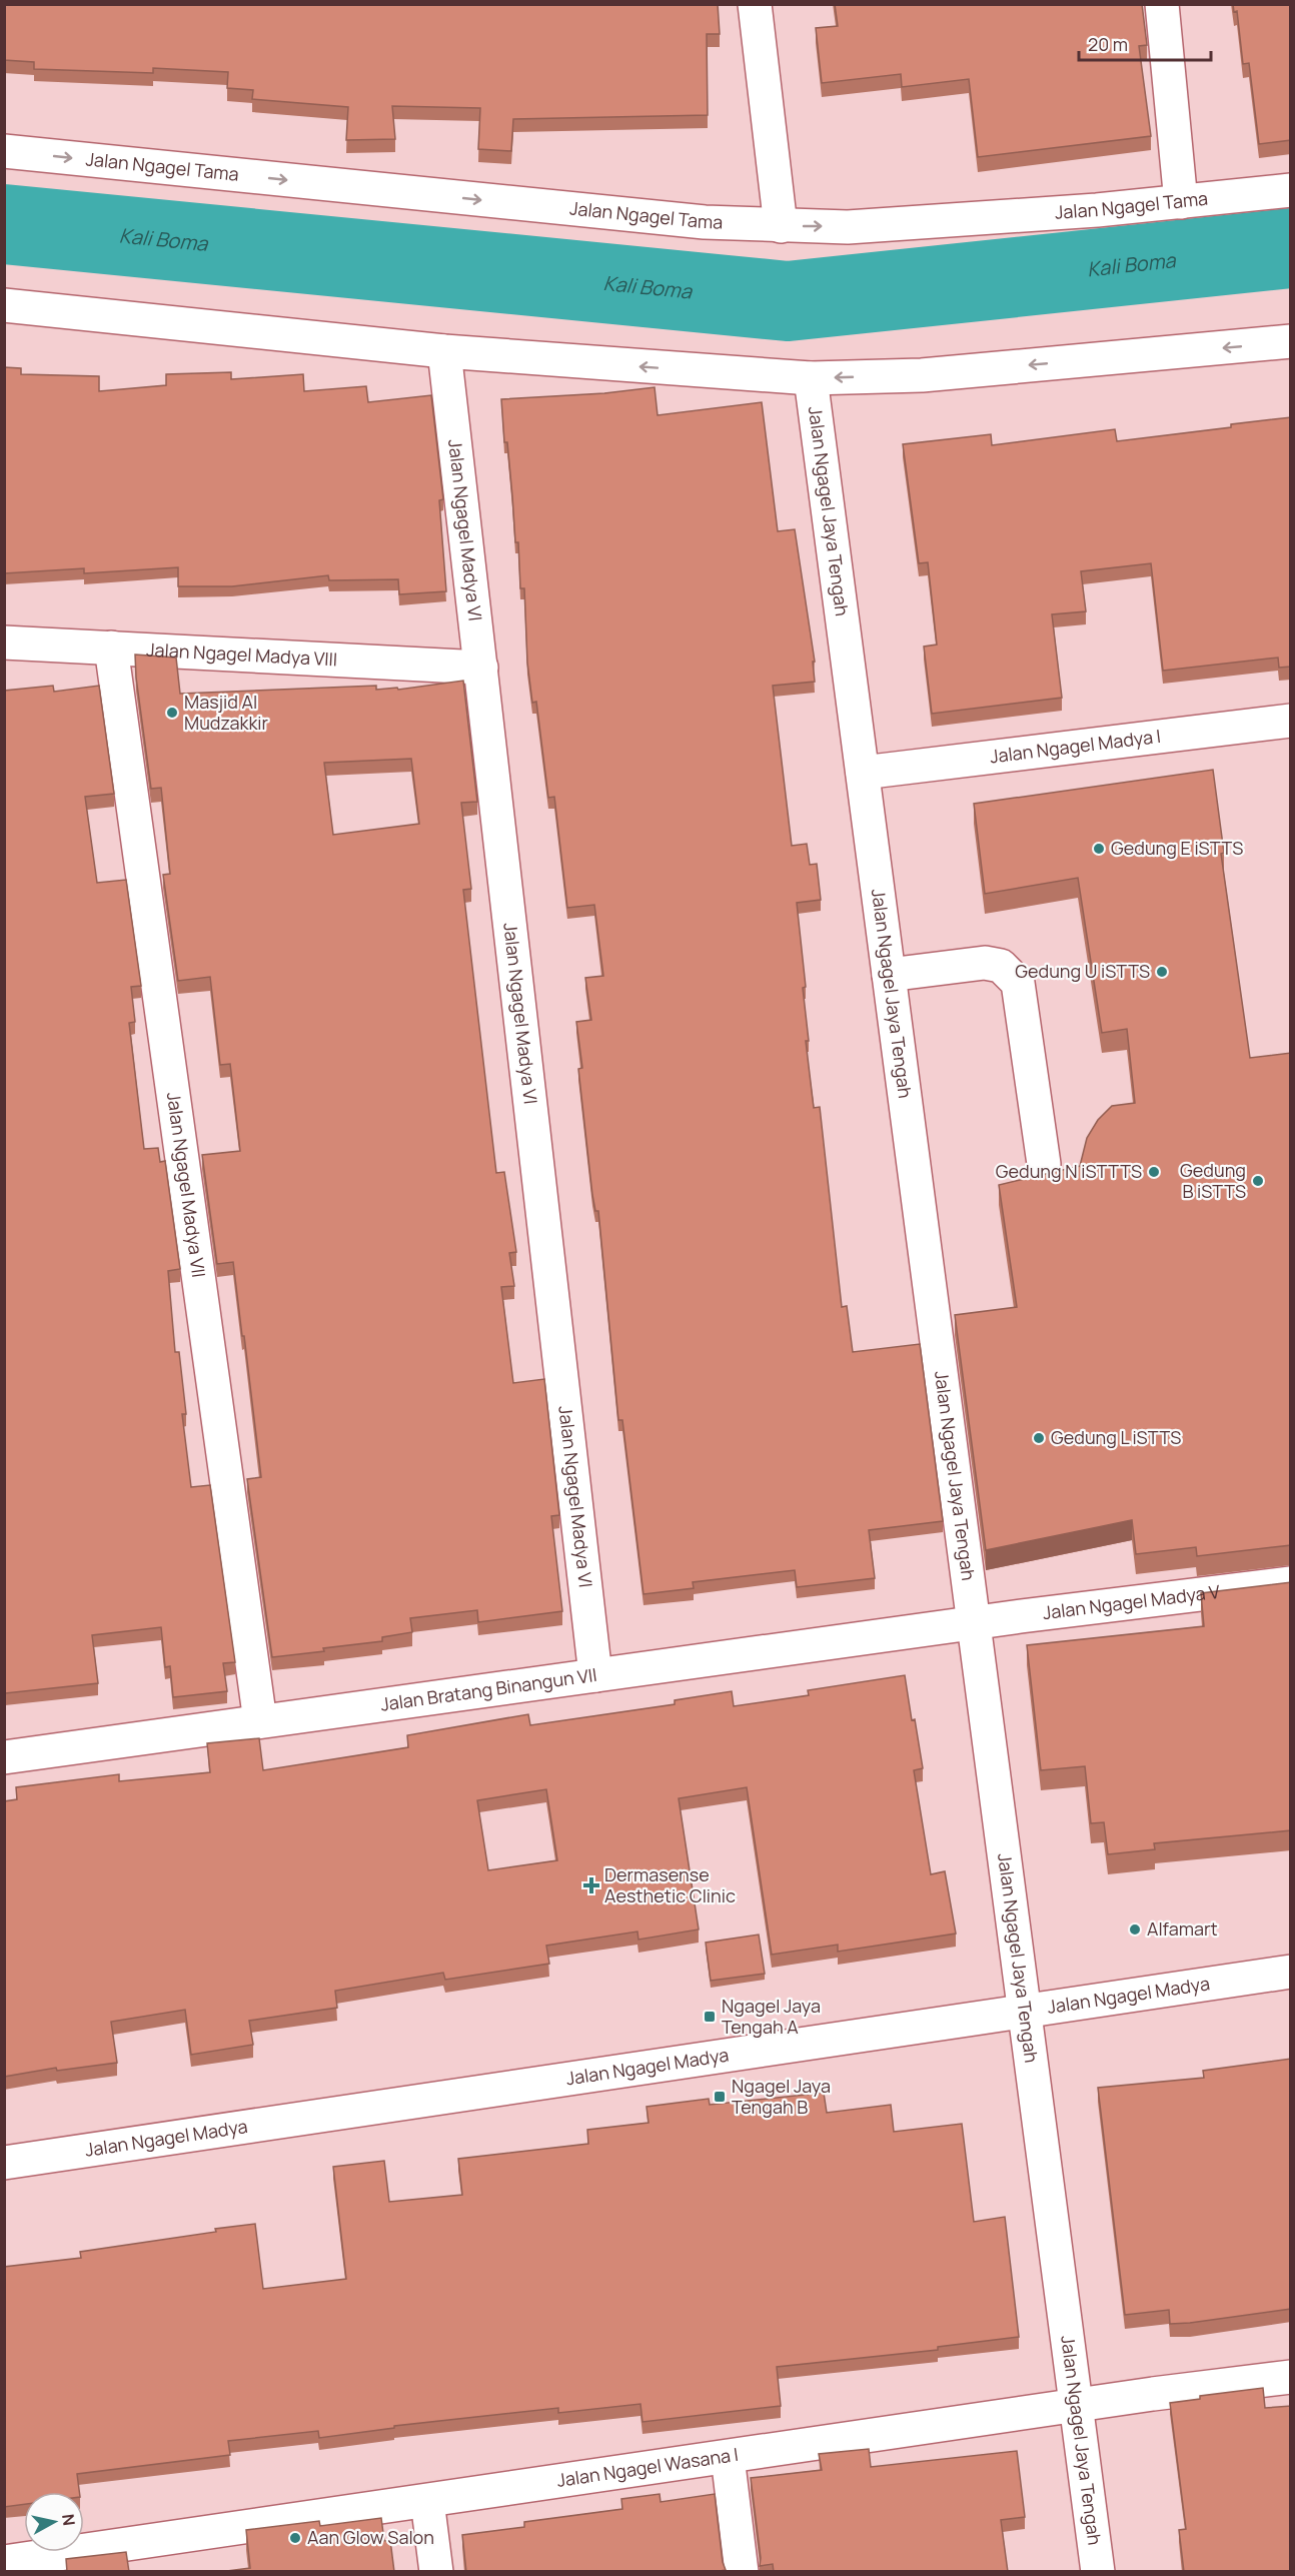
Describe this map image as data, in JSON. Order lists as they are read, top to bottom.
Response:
{
  "streets": {
    "street": [
      "Jalan Ngagel Tama",
      "Jalan Ngagel Jaya Tengah",
      "Jalan Ngagel Madya VI",
      "Jalan Ngagel Madya VIII",
      "Jalan Ngagel Madya I",
      "Jalan Ngagel Madya VII",
      "Jalan Ngagel Madya V",
      "Jalan Bratang Binangun VII",
      "Jalan Ngagel Madya",
      "Jalan Ngagel Wasana I"
    ]
  },
  "crossings": [
    ["Jalan Ngagel Jaya Tengah", "Jalan Ngagel Madya I"],
    ["Jalan Ngagel Jaya Tengah", "Jalan Ngagel Madya V"],
    ["Jalan Ngagel Jaya Tengah", "Jalan Bratang Binangun VII"],
    ["Jalan Ngagel Jaya Tengah", "Jalan Ngagel Madya"],
    ["Jalan Ngagel Jaya Tengah", "Jalan Ngagel Wasana I"],
    ["Jalan Ngagel Madya VI", "Jalan Ngagel Madya VIII"],
    ["Jalan Ngagel Madya VI", "Jalan Bratang Binangun VII"],
    ["Jalan Ngagel Madya VIII", "Jalan Ngagel Madya VII"],
    ["Jalan Ngagel Madya VII", "Jalan Bratang Binangun VII"],
    ["Jalan Ngagel Madya V", "Jalan Bratang Binangun VII"]
  ],
  "water": ["Kali Boma"],
  "places": {
    "other": [
      "Masjid Al Mudzakkir",
      "Gedung E iSTTS",
      "Gedung U iSTTS",
      "Gedung N iSTTTS",
      "Gedung B iSTTS",
      "Gedung L iSTTS",
      "Alfamart",
      "Aan Glow Salon"
    ],
    "health": ["Dermasense Aesthetic Clinic"],
    "transit": ["Ngagel Jaya Tengah A", "Ngagel Jaya Tengah B"]
  },
  "scale_bar": "20 m",
  "north": "right"
}
